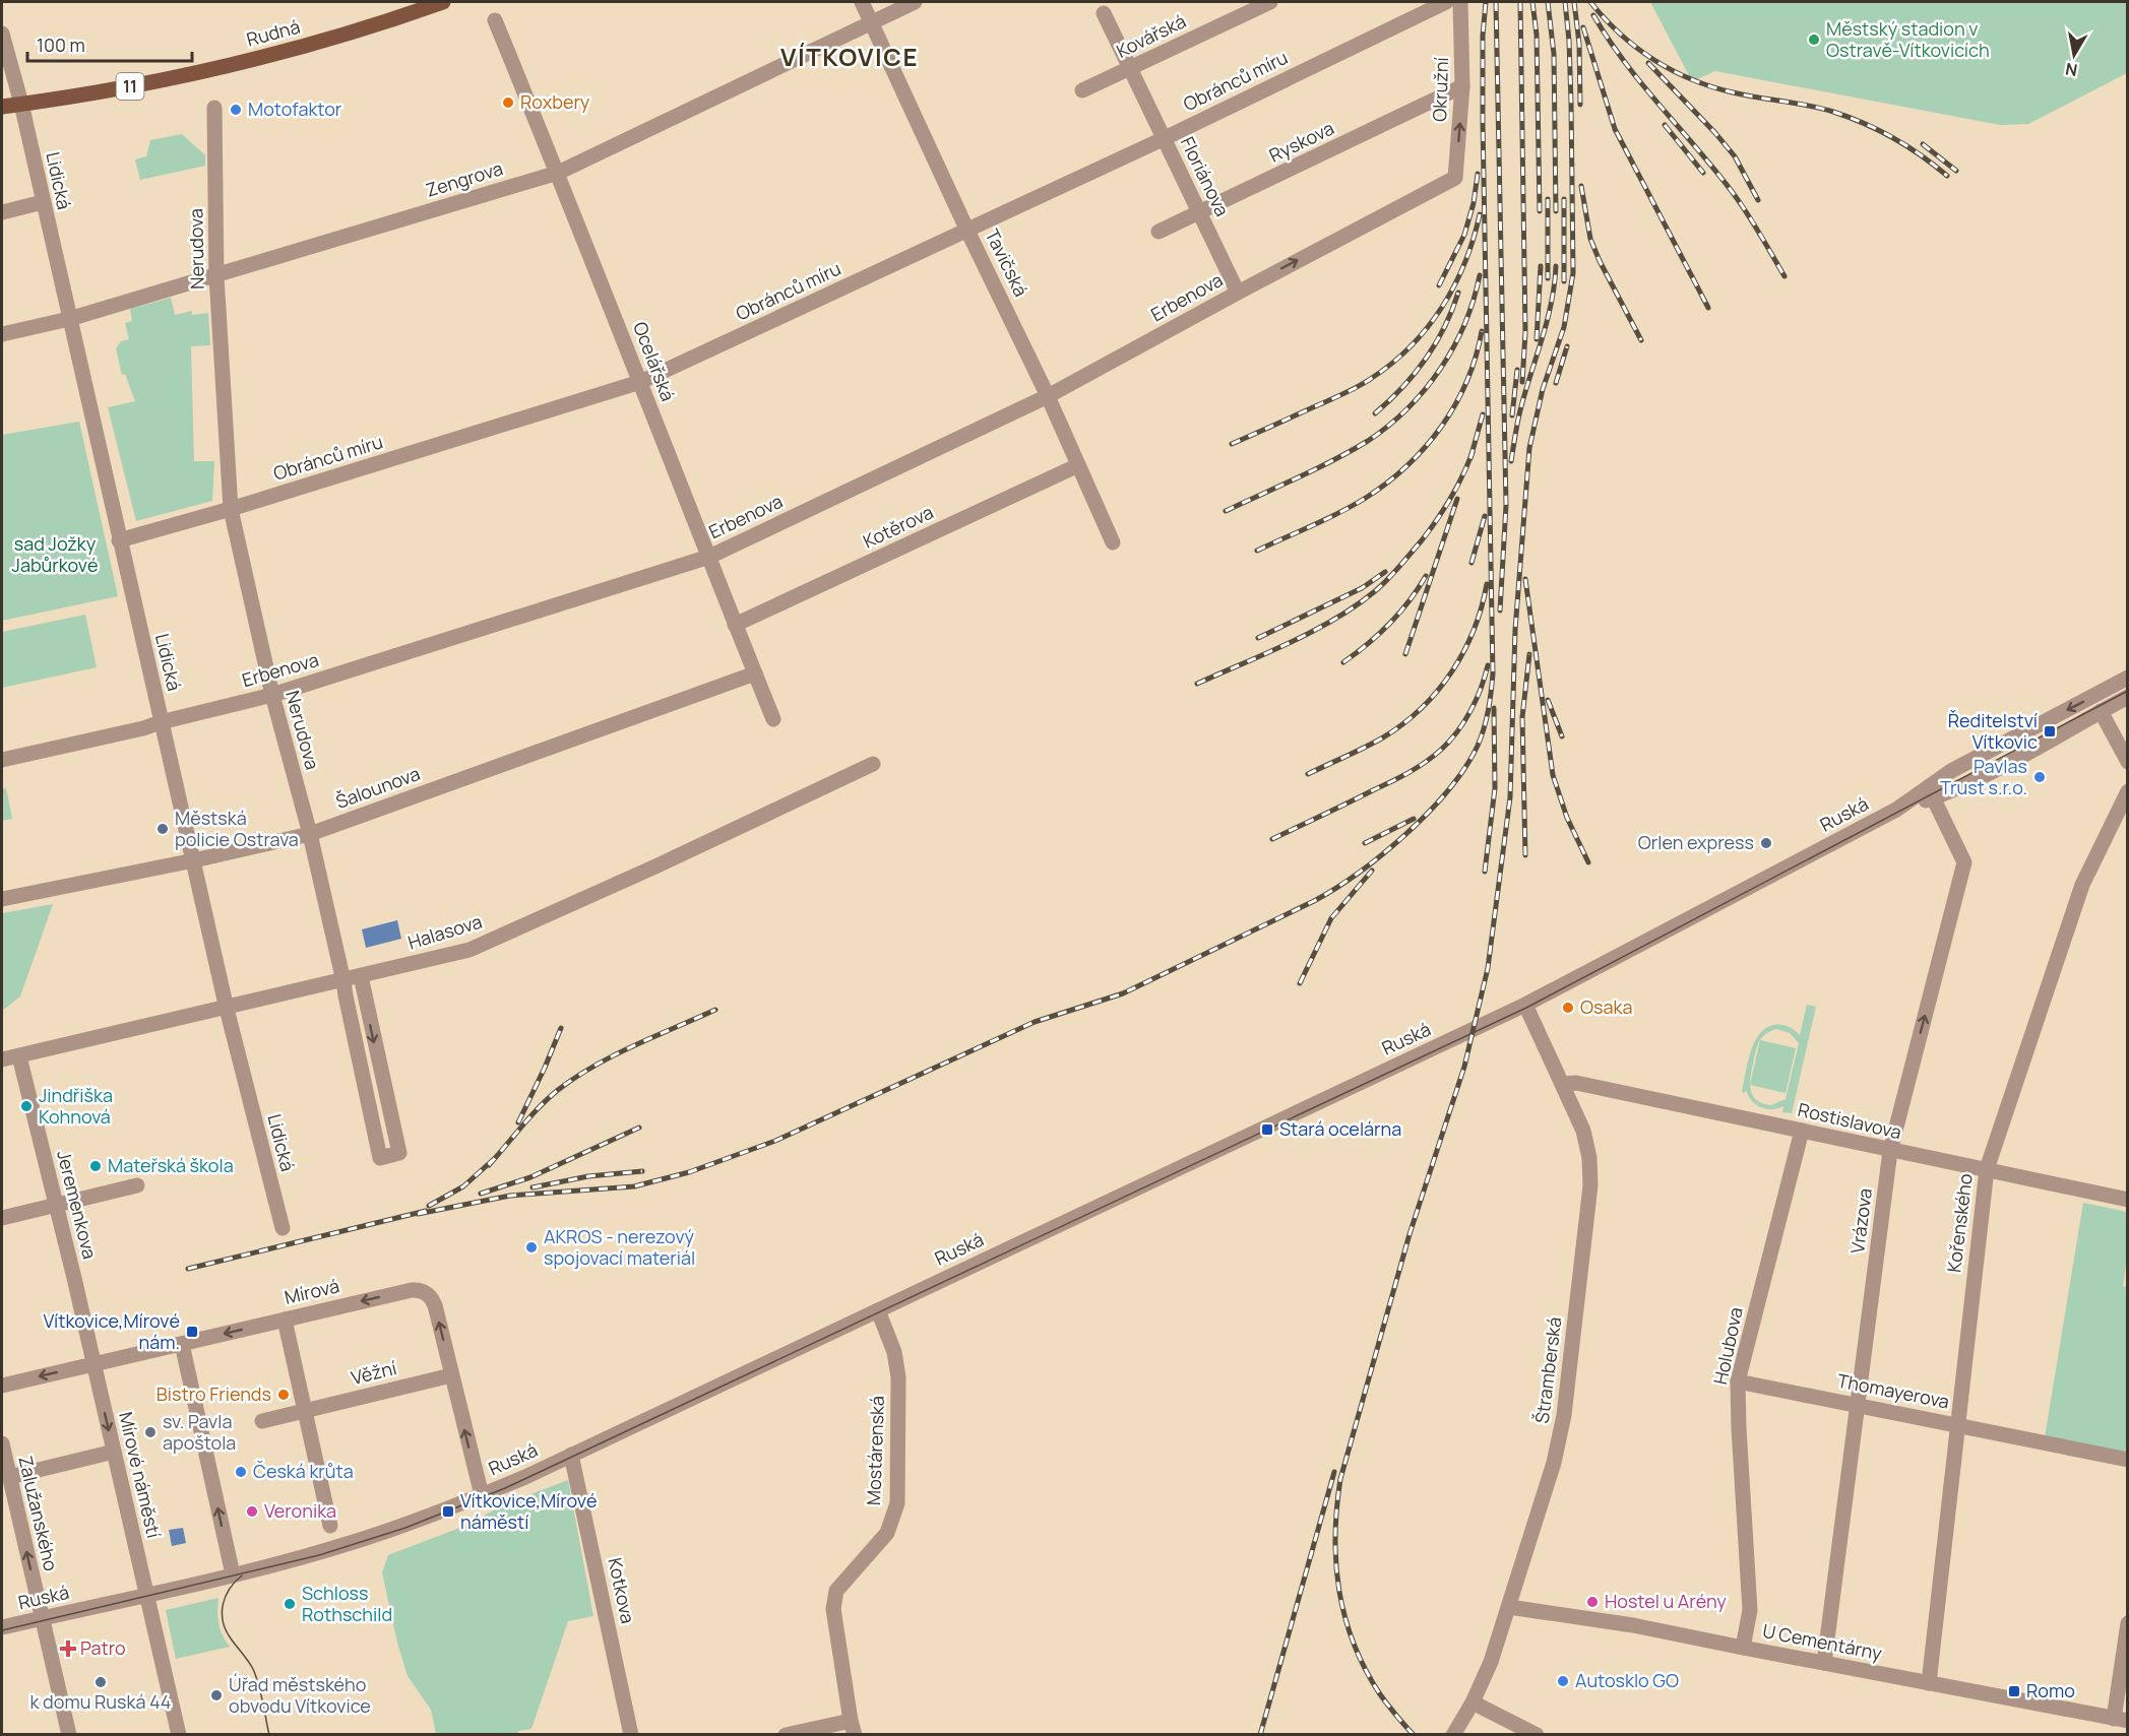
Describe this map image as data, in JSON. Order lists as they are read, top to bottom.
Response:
{
  "streets": {
    "main road": ["Rudná", "11"],
    "street": [
      "Kovářská",
      "Obránců míru",
      "Okružní",
      "Ryskova",
      "Floriánova",
      "Zengrova",
      "Lidická",
      "Nerudova",
      "Tavičská",
      "Erbenova",
      "Ocelářská",
      "Kotěrova",
      "Šalounova",
      "Ruská",
      "Halasova",
      "Rostislavova",
      "Jeremenkova",
      "Vrázova",
      "Kořenského",
      "Mírová",
      "Holubova",
      "Štramberská",
      "Věžní",
      "Thomayerova",
      "Mostárenská",
      "Mírové náměstí",
      "Zalužanského",
      "Kotkova",
      "U Cementárny"
    ]
  },
  "crossings": [
    ["Rudná", "Lidická"],
    ["Kovářská", "Floriánova"],
    ["Obránců míru", "Floriánova"],
    ["Obránců míru", "Lidická"],
    ["Obránců míru", "Nerudova"],
    ["Obránců míru", "Tavičská"],
    ["Obránců míru", "Ocelářská"],
    ["Okružní", "Ryskova"],
    ["Okružní", "Erbenova"],
    ["Ryskova", "Floriánova"],
    ["Floriánova", "Erbenova"],
    ["Zengrova", "Lidická"],
    ["Zengrova", "Nerudova"],
    ["Zengrova", "Tavičská"],
    ["Zengrova", "Ocelářská"],
    ["Lidická", "Erbenova"],
    ["Lidická", "Šalounova"],
    ["Lidická", "Halasova"],
    ["Nerudova", "Erbenova"],
    ["Nerudova", "Šalounova"],
    ["Nerudova", "Halasova"],
    ["Tavičská", "Erbenova"],
    ["Tavičská", "Kotěrova"],
    ["Erbenova", "Ocelářská"],
    ["Ocelářská", "Kotěrova"],
    ["Ocelářská", "Šalounova"],
    ["Ruská", "Vrázova"],
    ["Ruská", "Mírová"],
    ["Ruská", "Štramberská"],
    ["Ruská", "Mostárenská"],
    ["Ruská", "Mírové náměstí"],
    ["Ruská", "Zalužanského"],
    ["Ruská", "Kotkova"],
    ["Halasova", "Jeremenkova"],
    ["Rostislavova", "Vrázova"],
    ["Rostislavova", "Kořenského"],
    ["Rostislavova", "Holubova"],
    ["Rostislavova", "Štramberská"],
    ["Jeremenkova", "Mírová"],
    ["Jeremenkova", "Mírové náměstí"],
    ["Vrázova", "Thomayerova"],
    ["Vrázova", "U Cementárny"],
    ["Kořenského", "Thomayerova"],
    ["Kořenského", "U Cementárny"],
    ["Mírová", "Věžní"],
    ["Mírová", "Mírové náměstí"],
    ["Holubova", "Thomayerova"],
    ["Holubova", "U Cementárny"],
    ["Štramberská", "U Cementárny"]
  ],
  "one_way": ["Okružní", "Vrázova", "Zalužanského"],
  "districts": ["VÍTKOVICE"],
  "parks": ["sad Jožky Jabůrkové"],
  "places": {
    "other": [
      "Městský stadion v Ostravě-Vítkovicích",
      "Roxbery",
      "Motofaktor",
      "Pavlas Trust s.r.o.",
      "Městská policie Ostrava",
      "Orlen express",
      "Osaka",
      "Jindřiška Kohnová",
      "Mateřská škola",
      "AKROS - nerezový spojovací materiál",
      "Bistro Friends",
      "sv. Pavla apoštola",
      "Česká krůta",
      "Veronika",
      "Hostel u Arény",
      "Schloss Rothschild",
      "Autosklo GO",
      "k domu Ruská 44",
      "Úřad městského obvodu Vítkovice"
    ],
    "transit": [
      "Ředitelství Vítkovic",
      "Stará ocelárna",
      "Vítkovice,Mírové nám.",
      "Vítkovice,Mírové náměstí",
      "Romo"
    ],
    "health": ["Patro"]
  },
  "scale_bar": "100 m",
  "north": "bottom"
}
